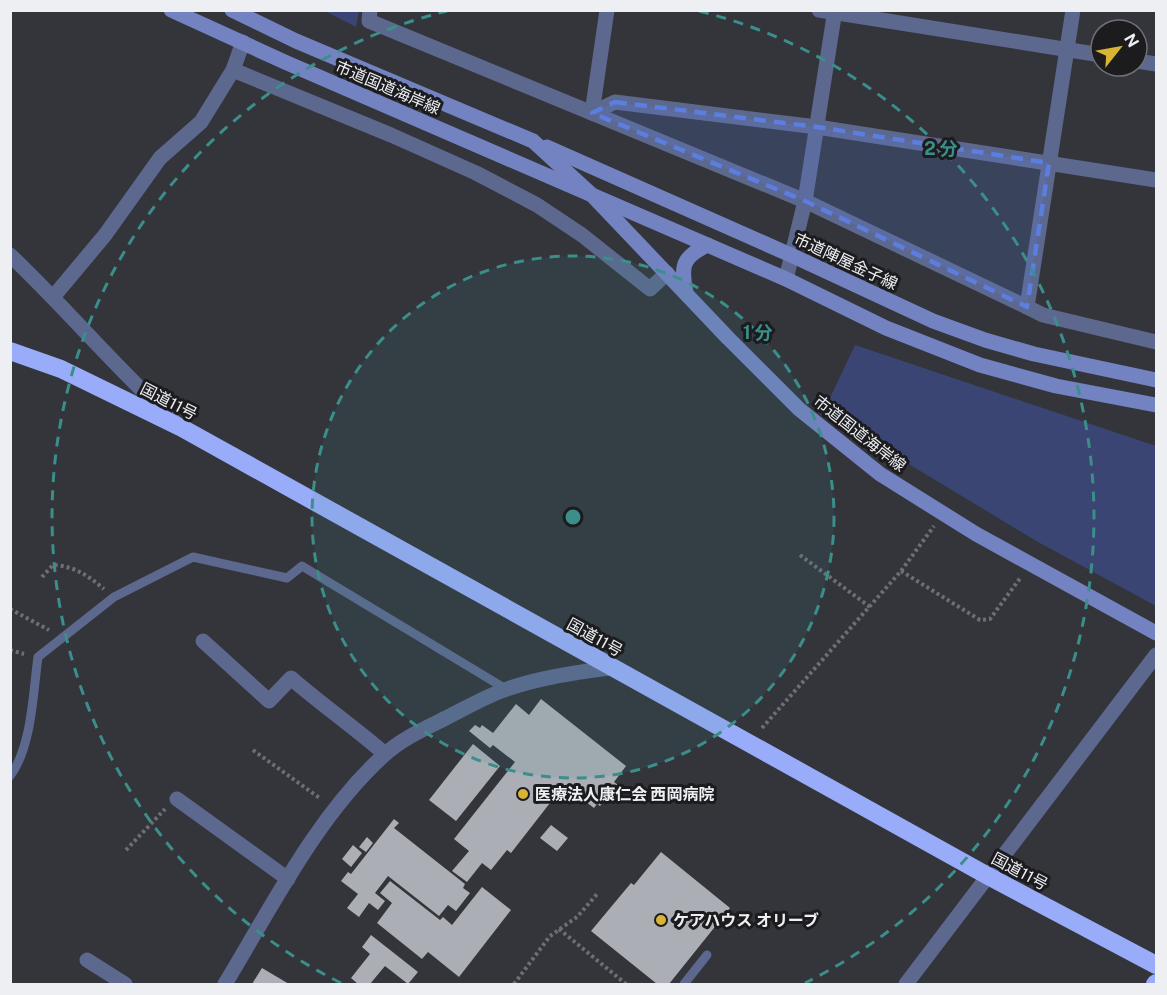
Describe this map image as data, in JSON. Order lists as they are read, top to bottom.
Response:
{
  "streets": {
    "highway": ["国道11号"],
    "street": ["市道国道海岸線", "市道陣屋金子線"]
  },
  "crossings": [
    ["市道国道海岸線", "市道陣屋金子線"]
  ],
  "places": ["医療法人康仁会 西岡病院", "ケアハウス オリーブ"],
  "north": "top right",
  "rings": ["2 分", "1 分"]
}
